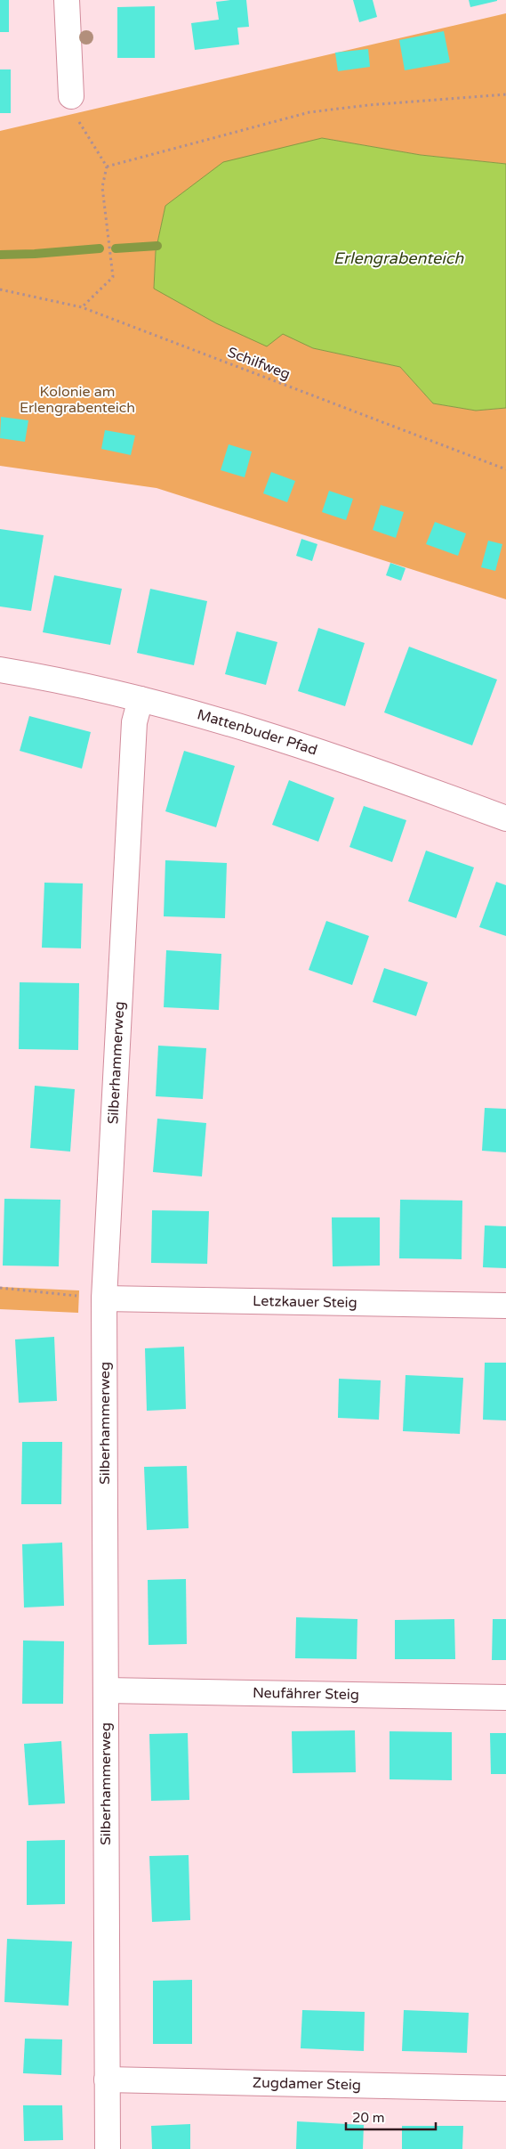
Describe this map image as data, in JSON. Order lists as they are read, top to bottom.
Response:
{
  "streets": {
    "street": [
      "Mattenbuder Pfad",
      "Silberhammerweg",
      "Letzkauer Steig",
      "Neufährer Steig",
      "Zugdamer Steig"
    ],
    "path": ["Schilfweg"]
  },
  "crossings": [
    ["Mattenbuder Pfad", "Silberhammerweg"],
    ["Silberhammerweg", "Letzkauer Steig"],
    ["Silberhammerweg", "Neufährer Steig"],
    ["Silberhammerweg", "Zugdamer Steig"]
  ],
  "water": ["Erlengrabenteich"],
  "parks": ["Kolonie am Erlengrabenteich"],
  "scale_bar": "20 m"
}
